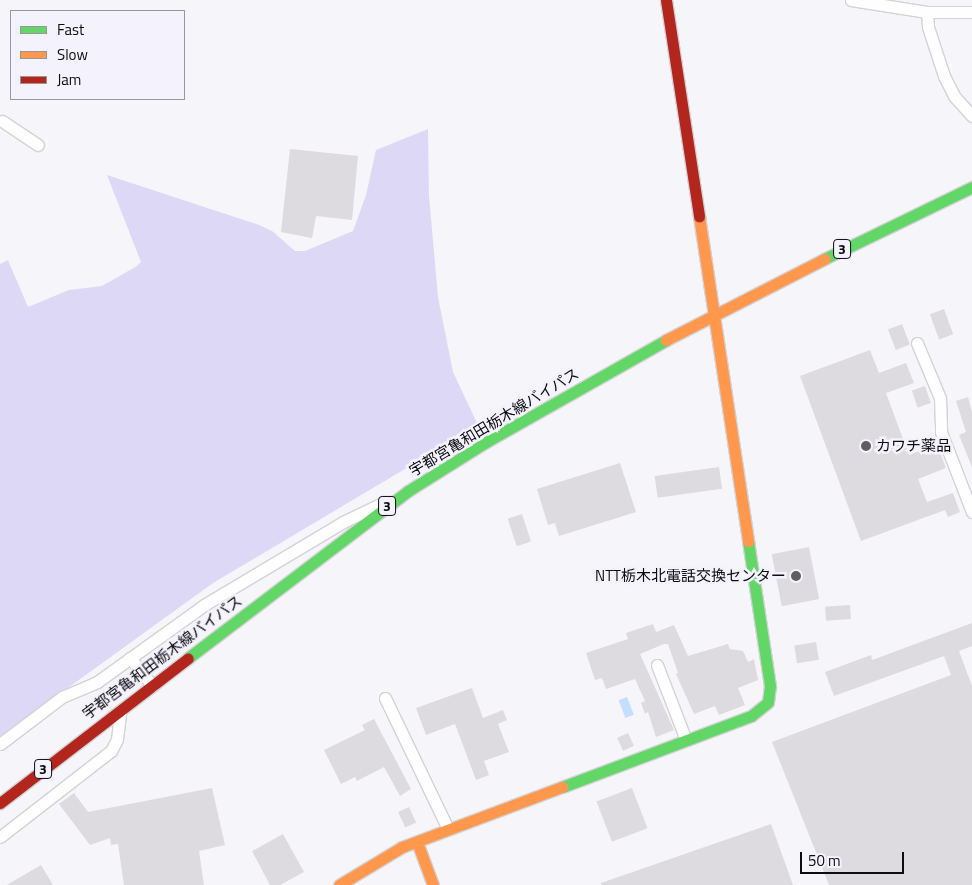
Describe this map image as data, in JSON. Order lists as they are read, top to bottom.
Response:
{
  "streets": {
    "street": ["3", "宇都宮亀和田栃木線バイパス"]
  },
  "places": ["カワチ薬品", "NTT栃木北電話交換センター"],
  "legend": ["Fast", "Slow", "Jam"],
  "scale_bar": "50 m"
}
